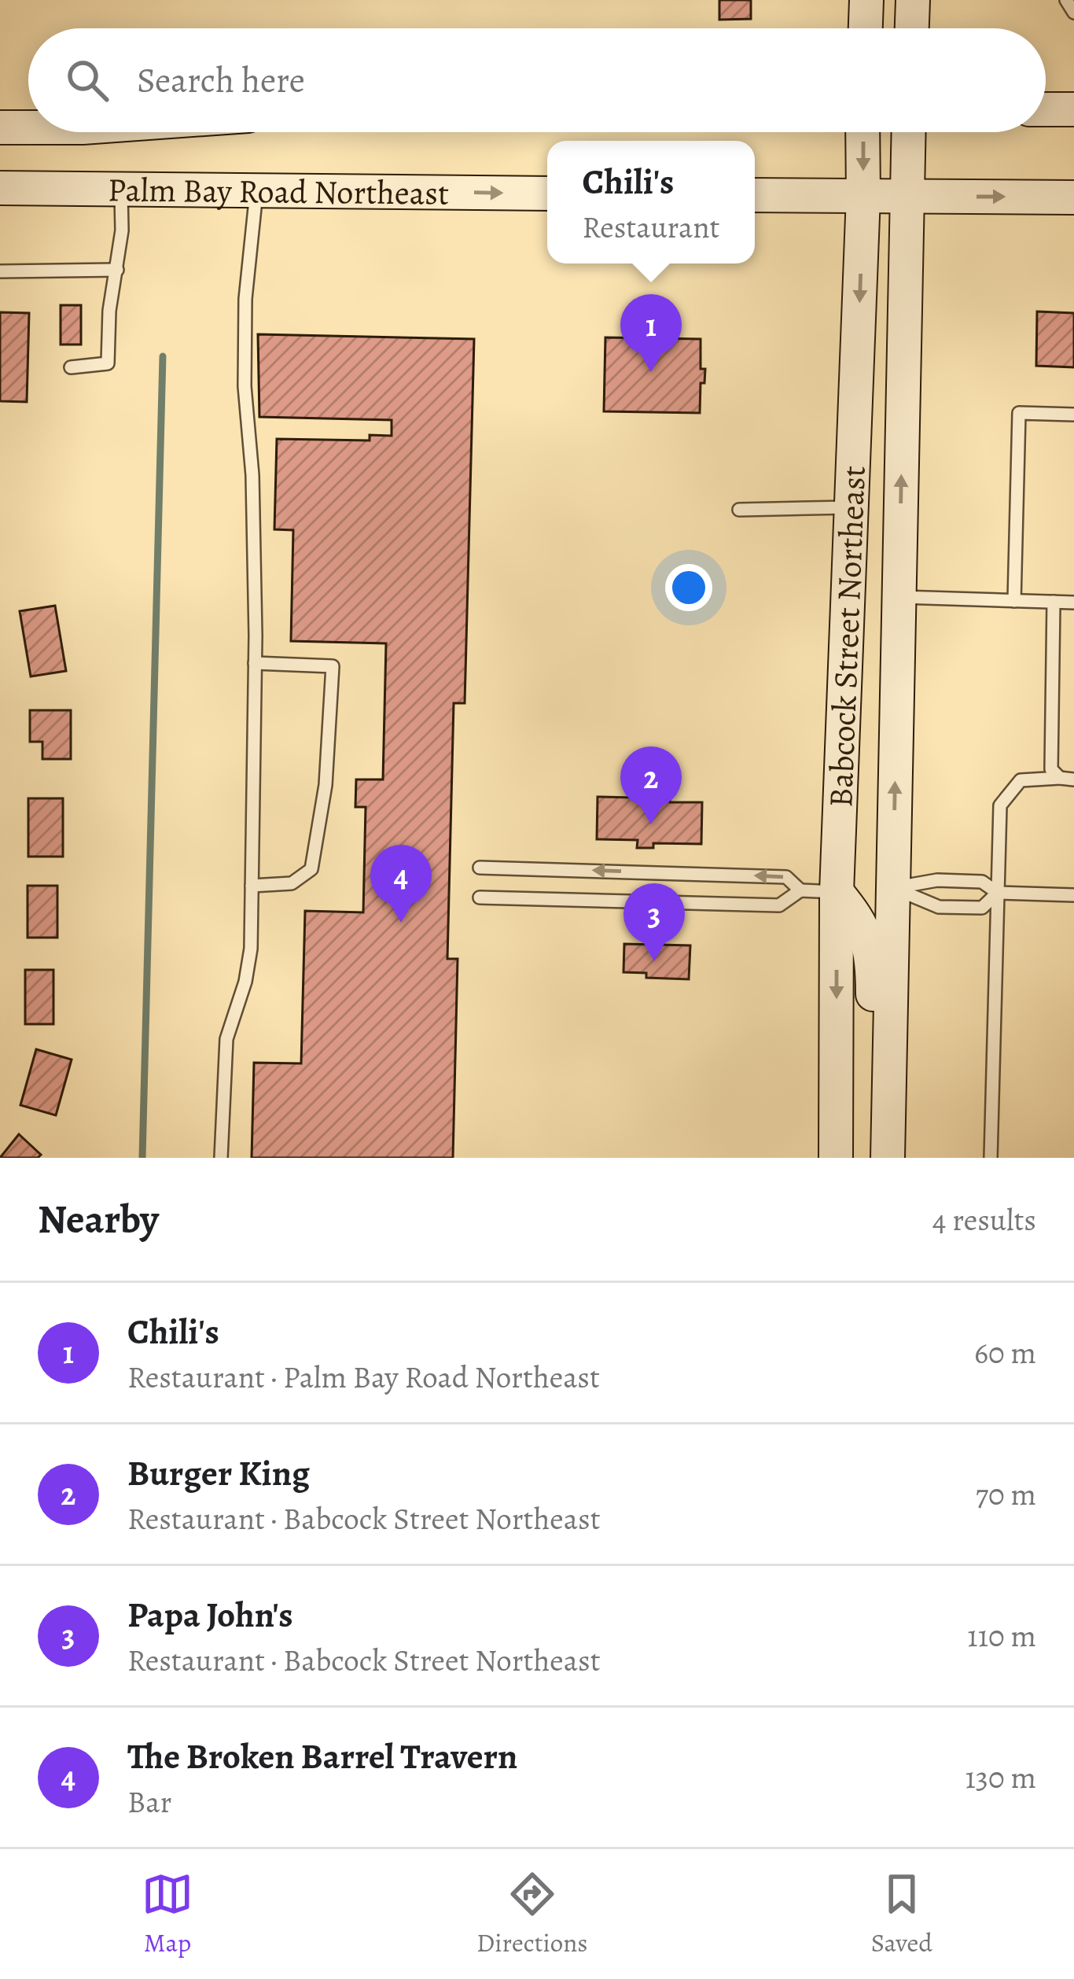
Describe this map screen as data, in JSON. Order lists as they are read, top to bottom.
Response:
{
  "streets": {
    "main road": ["Palm Bay Road Northeast", "Babcock Street Northeast"]
  },
  "one_way": ["Palm Bay Road Northeast"],
  "page": {
    "search": "Search here",
    "popup": ["Chili's", "Restaurant"],
    "pins": [
      "1",
      "2",
      "4",
      "3"
    ],
    "heading": ["Nearby", "4 results"],
    "list": [
      {
        "mark": "1",
        "name": "Chili's",
        "note": "Restaurant · Palm Bay Road Northeast",
        "value": "60 m"
      },
      {
        "mark": "2",
        "name": "Burger King",
        "note": "Restaurant · Babcock Street Northeast",
        "value": "70 m"
      },
      {
        "mark": "3",
        "name": "Papa John's",
        "note": "Restaurant · Babcock Street Northeast",
        "value": "110 m"
      },
      {
        "mark": "4",
        "name": "The Broken Barrel Travern",
        "note": "Bar",
        "value": "130 m"
      }
    ],
    "nav": ["Map", "Directions", "Saved"]
  }
}
